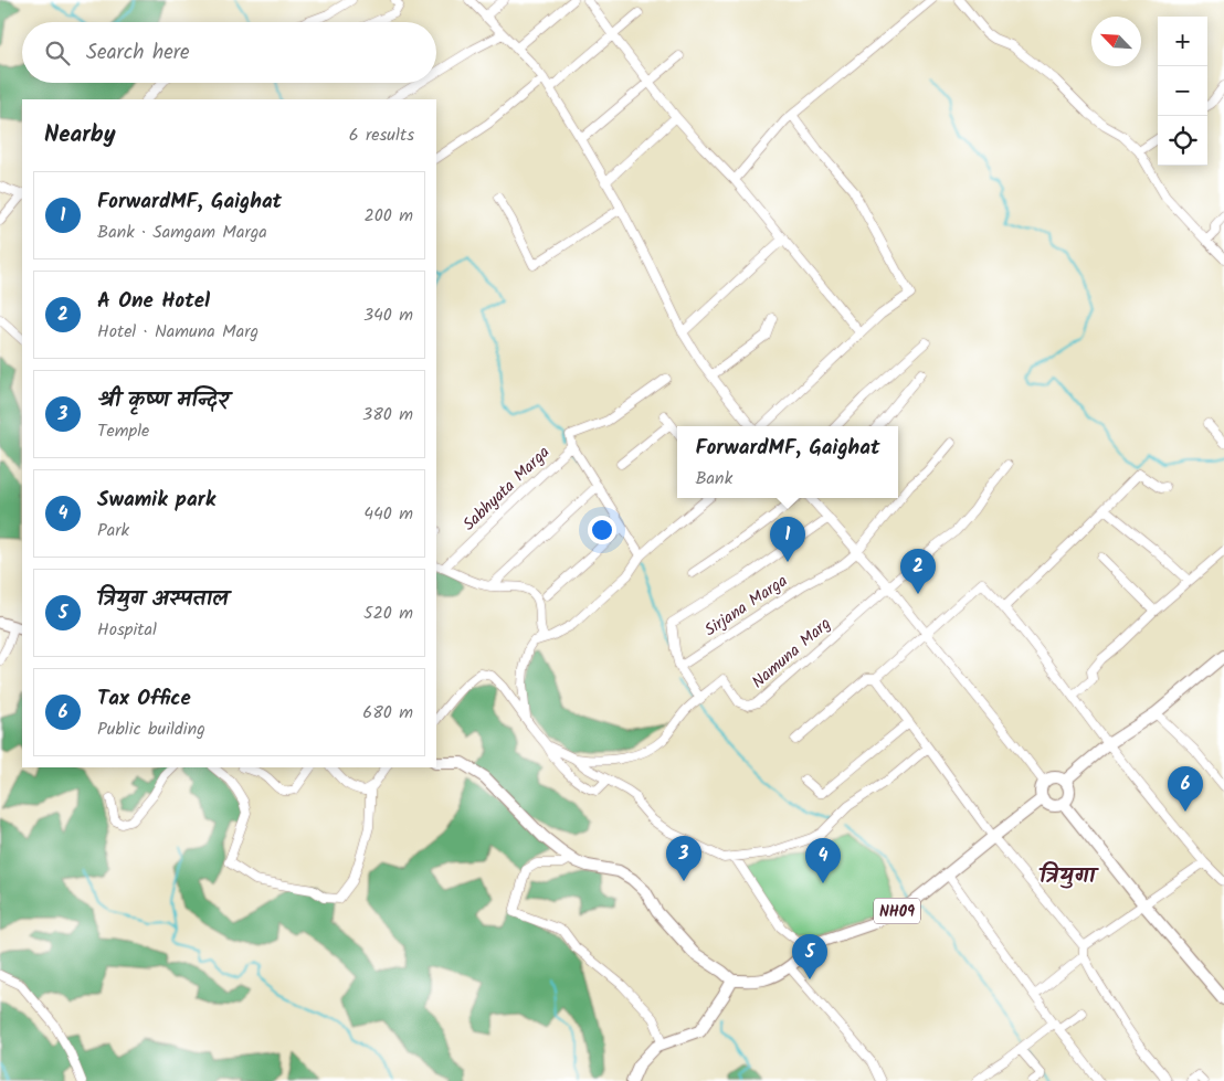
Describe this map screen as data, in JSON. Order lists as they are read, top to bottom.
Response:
{
  "streets": {
    "main road": ["NH09"],
    "street": ["Sabhyata Marga", "Sirjana Marga", "Namuna Marg"]
  },
  "districts": ["त्रियुगा"],
  "north": "top left",
  "page": {
    "map_buttons": ["+", "−"],
    "search": "Search here",
    "heading": ["Nearby", "6 results"],
    "list": [
      {
        "mark": "1",
        "name": "ForwardMF, Gaighat",
        "note": "Bank · Samgam Marga",
        "value": "200 m"
      },
      {
        "mark": "2",
        "name": "A One Hotel",
        "note": "Hotel · Namuna Marg",
        "value": "340 m"
      },
      {
        "mark": "3",
        "name": "श्री कृष्ण मन्दिर",
        "note": "Temple",
        "value": "380 m"
      },
      {
        "mark": "4",
        "name": "Swamik park",
        "note": "Park",
        "value": "440 m"
      },
      {
        "mark": "5",
        "name": "त्रियुग अस्पताल",
        "note": "Hospital",
        "value": "520 m"
      },
      {
        "mark": "6",
        "name": "Tax Office",
        "note": "Public building",
        "value": "680 m"
      }
    ],
    "popup": ["ForwardMF, Gaighat", "Bank"],
    "pins": [
      "1",
      "2",
      "6",
      "3",
      "4",
      "5"
    ]
  }
}
